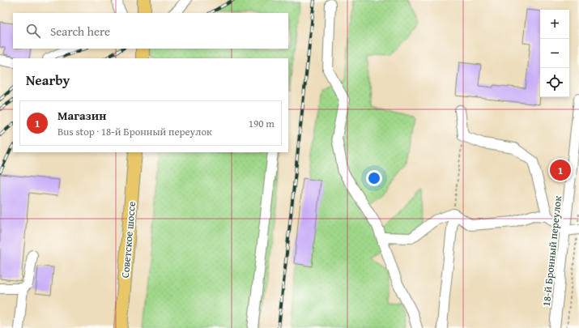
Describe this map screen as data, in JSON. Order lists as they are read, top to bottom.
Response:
{
  "streets": {
    "main road": ["Советское шоссе"],
    "street": ["18-й Бронный переулок"]
  },
  "page": {
    "map_buttons": ["+", "−"],
    "search": "Search here",
    "heading": "Nearby",
    "list": [
      {
        "mark": "1",
        "name": "Магазин",
        "note": "Bus stop · 18-й Бронный переулок",
        "value": "190 m"
      }
    ],
    "pins": "1"
  }
}
